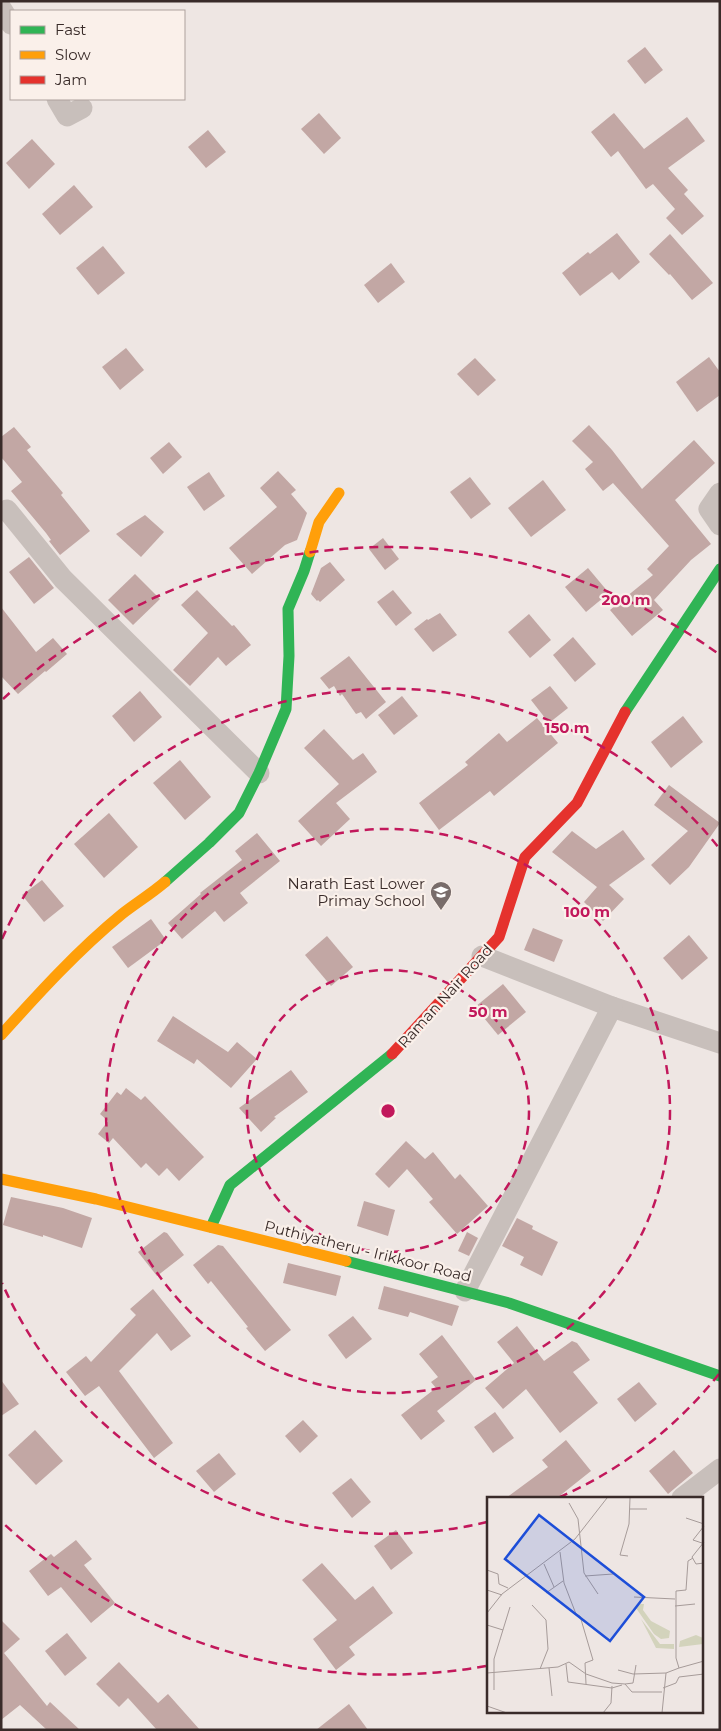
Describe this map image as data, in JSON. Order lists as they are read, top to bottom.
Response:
{
  "streets": {
    "street": ["Raman Nair Road", "Puthiyatheru - Irikkoor Road"]
  },
  "crossings": [
    ["Raman Nair Road", "Puthiyatheru - Irikkoor Road"]
  ],
  "places": {
    "school or university": ["Narath East Lower Primay School"]
  },
  "legend": ["Fast", "Slow", "Jam"],
  "rings": [
    "200 m",
    "150 m",
    "100 m",
    "50 m"
  ]
}
